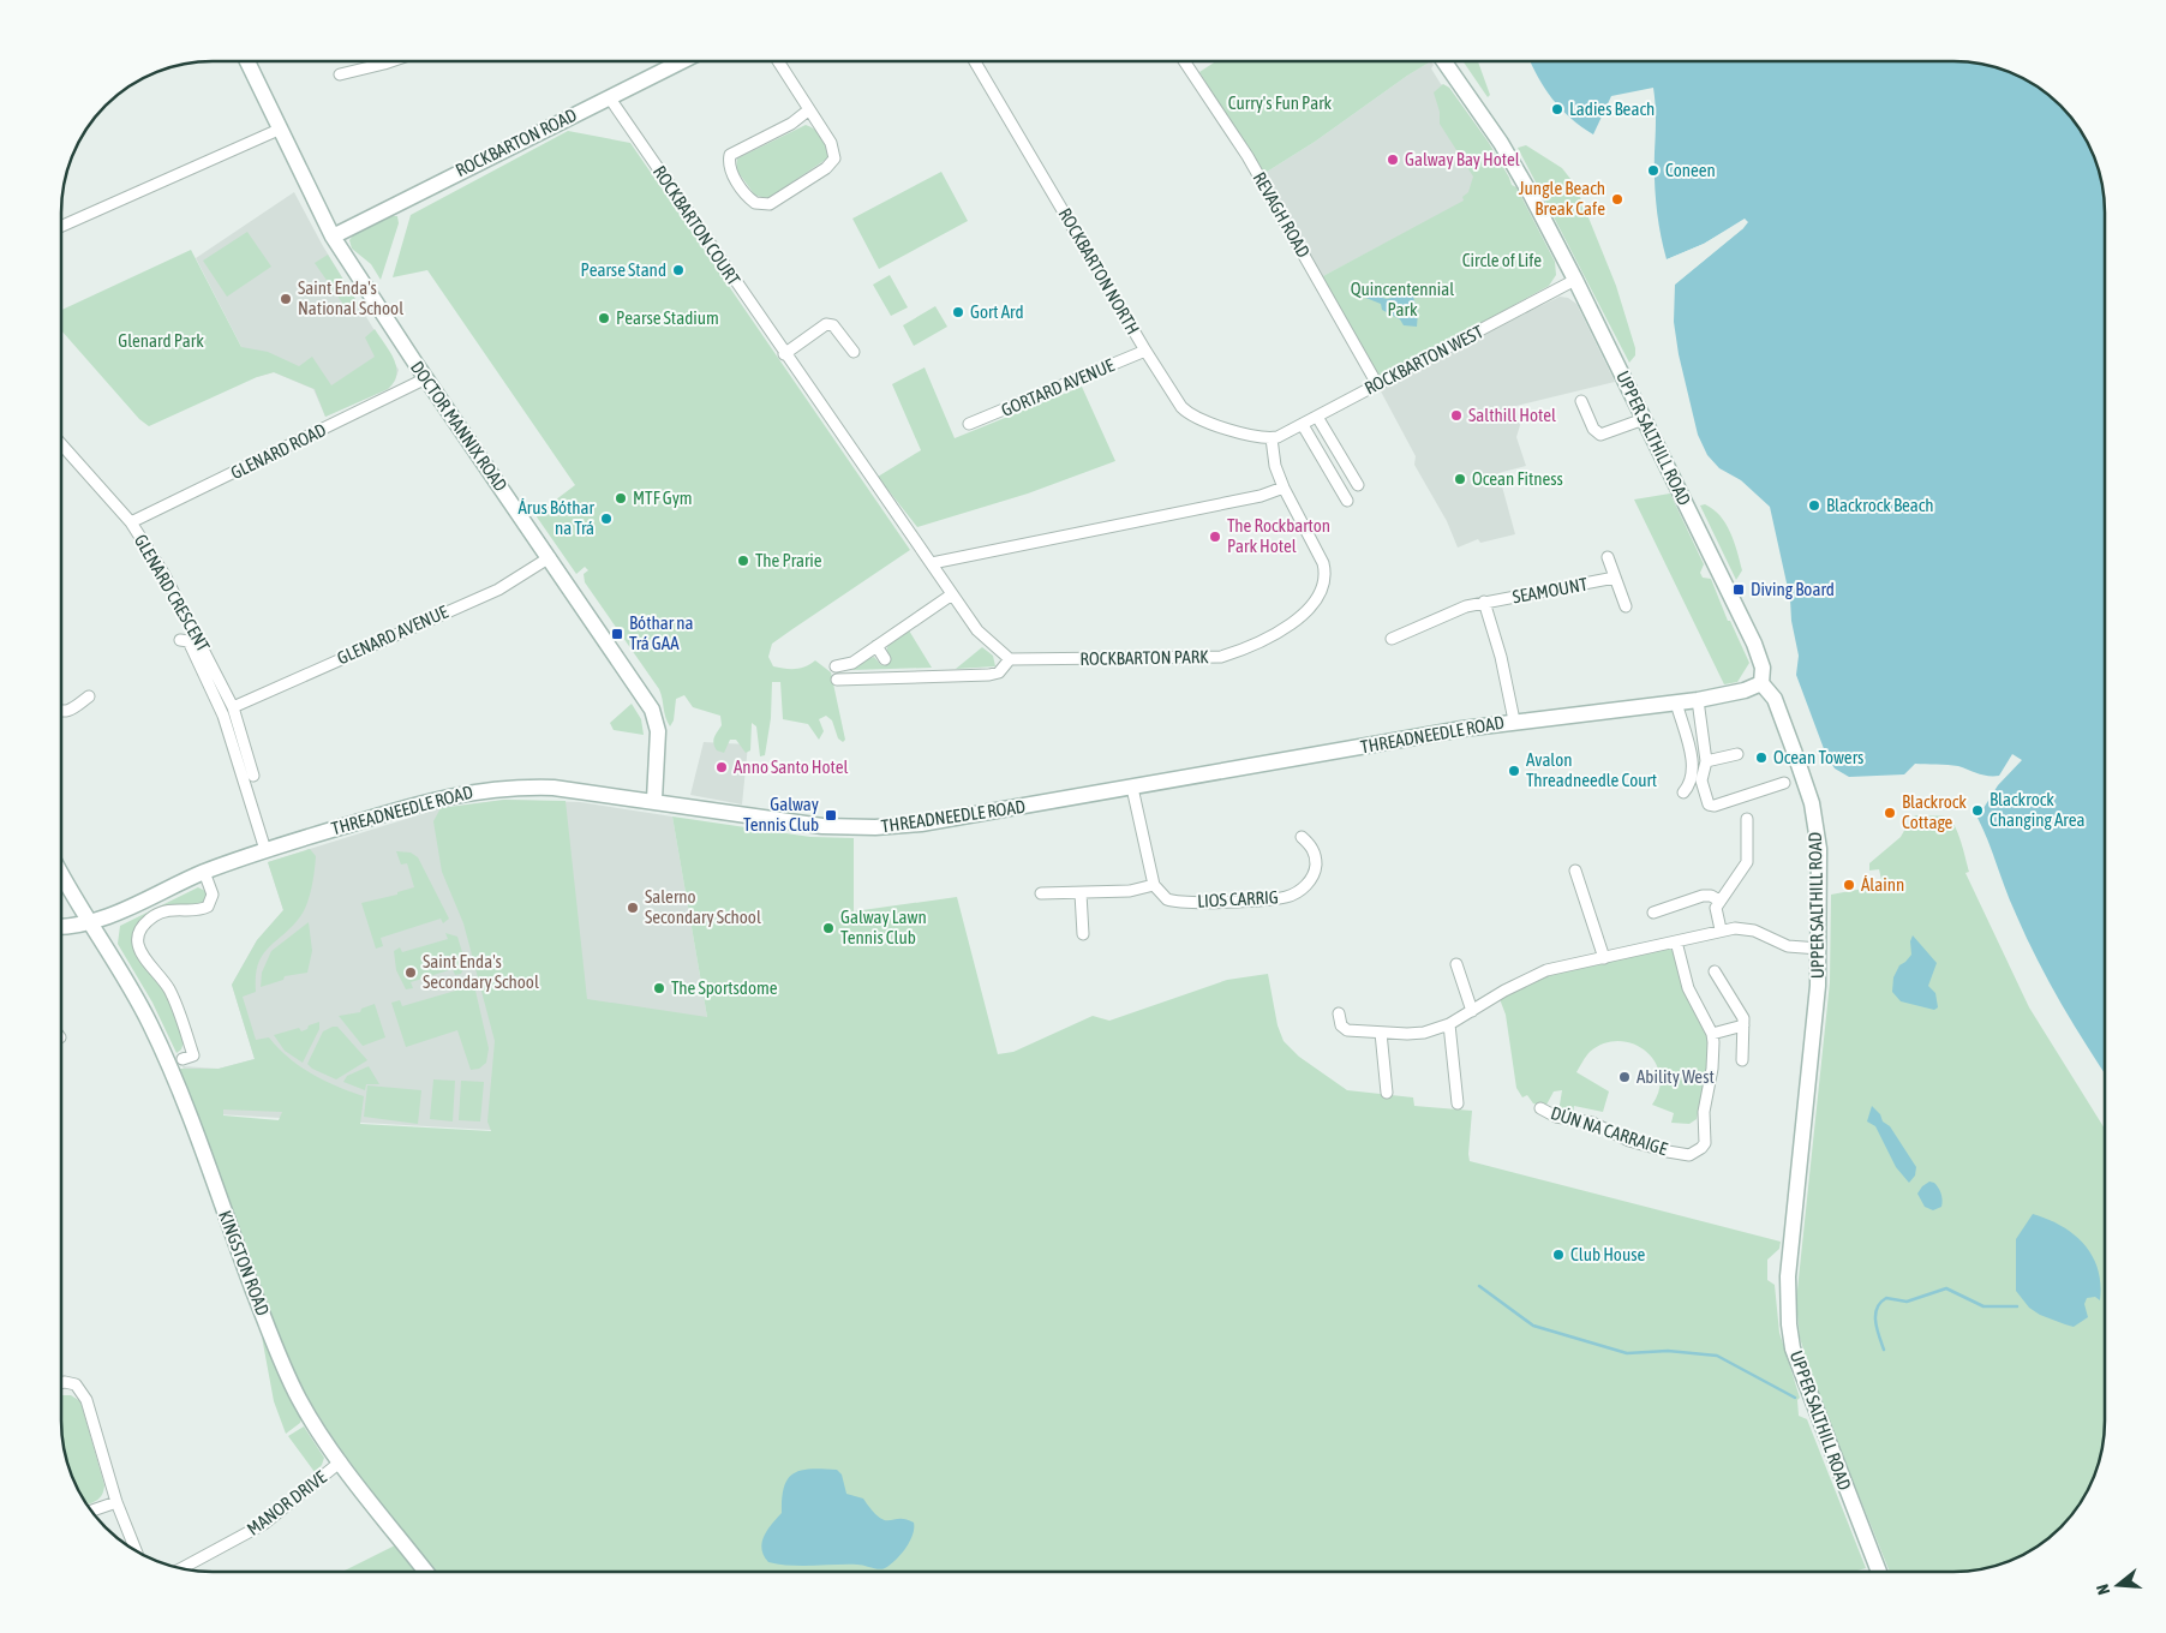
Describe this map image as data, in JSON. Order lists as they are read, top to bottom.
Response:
{
  "streets": {
    "main road": [
      "ROCKBARTON ROAD",
      "DOCTOR MANNIX ROAD",
      "UPPER SALTHILL ROAD",
      "THREADNEEDLE ROAD",
      "KINGSTON ROAD"
    ],
    "street": [
      "REVAGH ROAD",
      "ROCKBARTON COURT",
      "ROCKBARTON NORTH",
      "ROCKBARTON WEST",
      "GORTARD AVENUE",
      "GLENARD ROAD",
      "SEAMOUNT",
      "GLENARD CRESCENT",
      "GLENARD AVENUE",
      "ROCKBARTON PARK",
      "LIOS CARRIG",
      "DÚN NA CARRAIGE",
      "MANOR DRIVE"
    ]
  },
  "crossings": [
    ["ROCKBARTON ROAD", "ROCKBARTON COURT"],
    ["ROCKBARTON ROAD", "DOCTOR MANNIX ROAD"],
    ["REVAGH ROAD", "ROCKBARTON WEST"],
    ["ROCKBARTON NORTH", "ROCKBARTON WEST"],
    ["ROCKBARTON NORTH", "GORTARD AVENUE"],
    ["ROCKBARTON NORTH", "ROCKBARTON PARK"],
    ["ROCKBARTON WEST", "UPPER SALTHILL ROAD"],
    ["ROCKBARTON WEST", "ROCKBARTON PARK"],
    ["DOCTOR MANNIX ROAD", "GLENARD ROAD"],
    ["DOCTOR MANNIX ROAD", "GLENARD AVENUE"],
    ["DOCTOR MANNIX ROAD", "THREADNEEDLE ROAD"],
    ["UPPER SALTHILL ROAD", "THREADNEEDLE ROAD"],
    ["GLENARD ROAD", "GLENARD CRESCENT"],
    ["GLENARD CRESCENT", "GLENARD AVENUE"],
    ["THREADNEEDLE ROAD", "KINGSTON ROAD"],
    ["KINGSTON ROAD", "MANOR DRIVE"]
  ],
  "parks": [
    "Curry's Fun Park",
    "Circle of Life",
    "Quincentennial Park",
    "Glenard Park"
  ],
  "places": {
    "other": [
      "Ladies Beach",
      "Galway Bay Hotel",
      "Coneen",
      "Jungle Beach Break Cafe",
      "Pearse Stand",
      "Saint Enda's National School",
      "Gort Ard",
      "Pearse Stadium",
      "Salthill Hotel",
      "Ocean Fitness",
      "MTF Gym",
      "Blackrock Beach",
      "Árus Bóthar na Trá",
      "The Rockbarton Park Hotel",
      "The Prarie",
      "Ocean Towers",
      "Anno Santo Hotel",
      "Avalon Threadneedle Court",
      "Blackrock Changing Area",
      "Blackrock Cottage",
      "Álainn",
      "Salerno Secondary School",
      "Galway Lawn Tennis Club",
      "Saint Enda's Secondary School",
      "The Sportsdome",
      "Ability West",
      "Club House"
    ],
    "transit": ["Diving Board", "Bóthar na Trá GAA", "Galway Tennis Club"]
  },
  "north": "left"
}
